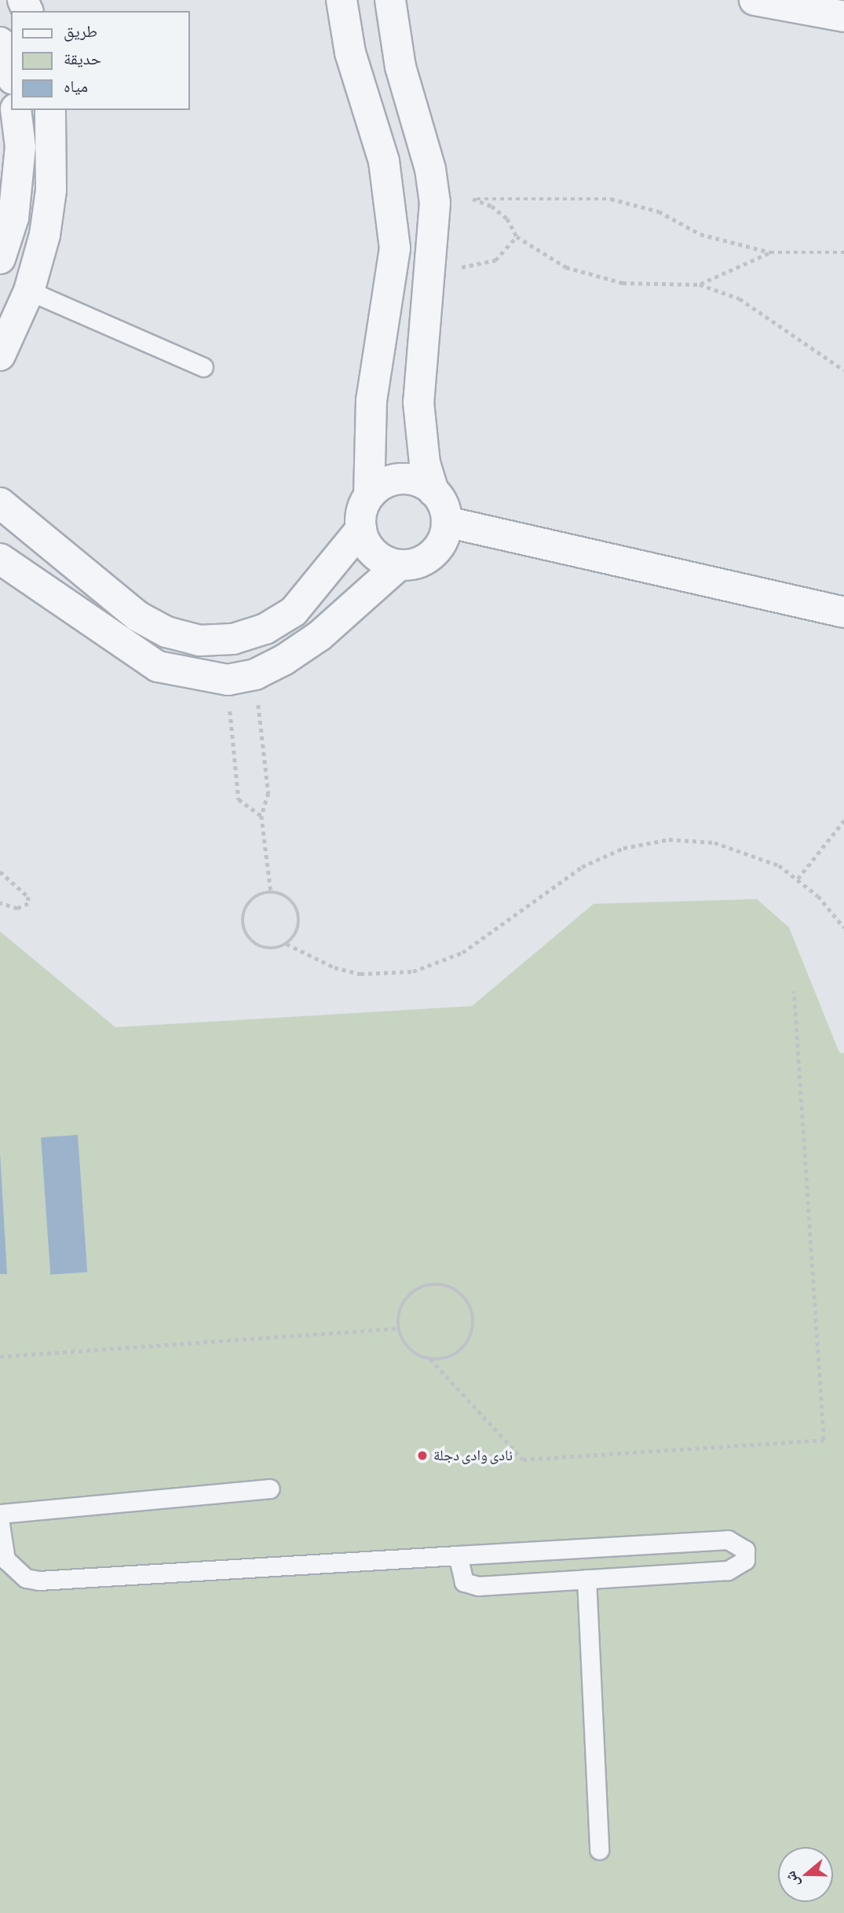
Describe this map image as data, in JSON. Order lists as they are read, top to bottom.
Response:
{
  "places": ["نادى وادى دجلة"],
  "legend": ["طريق", "حديقة", "مياه"],
  "north": "left"
}
